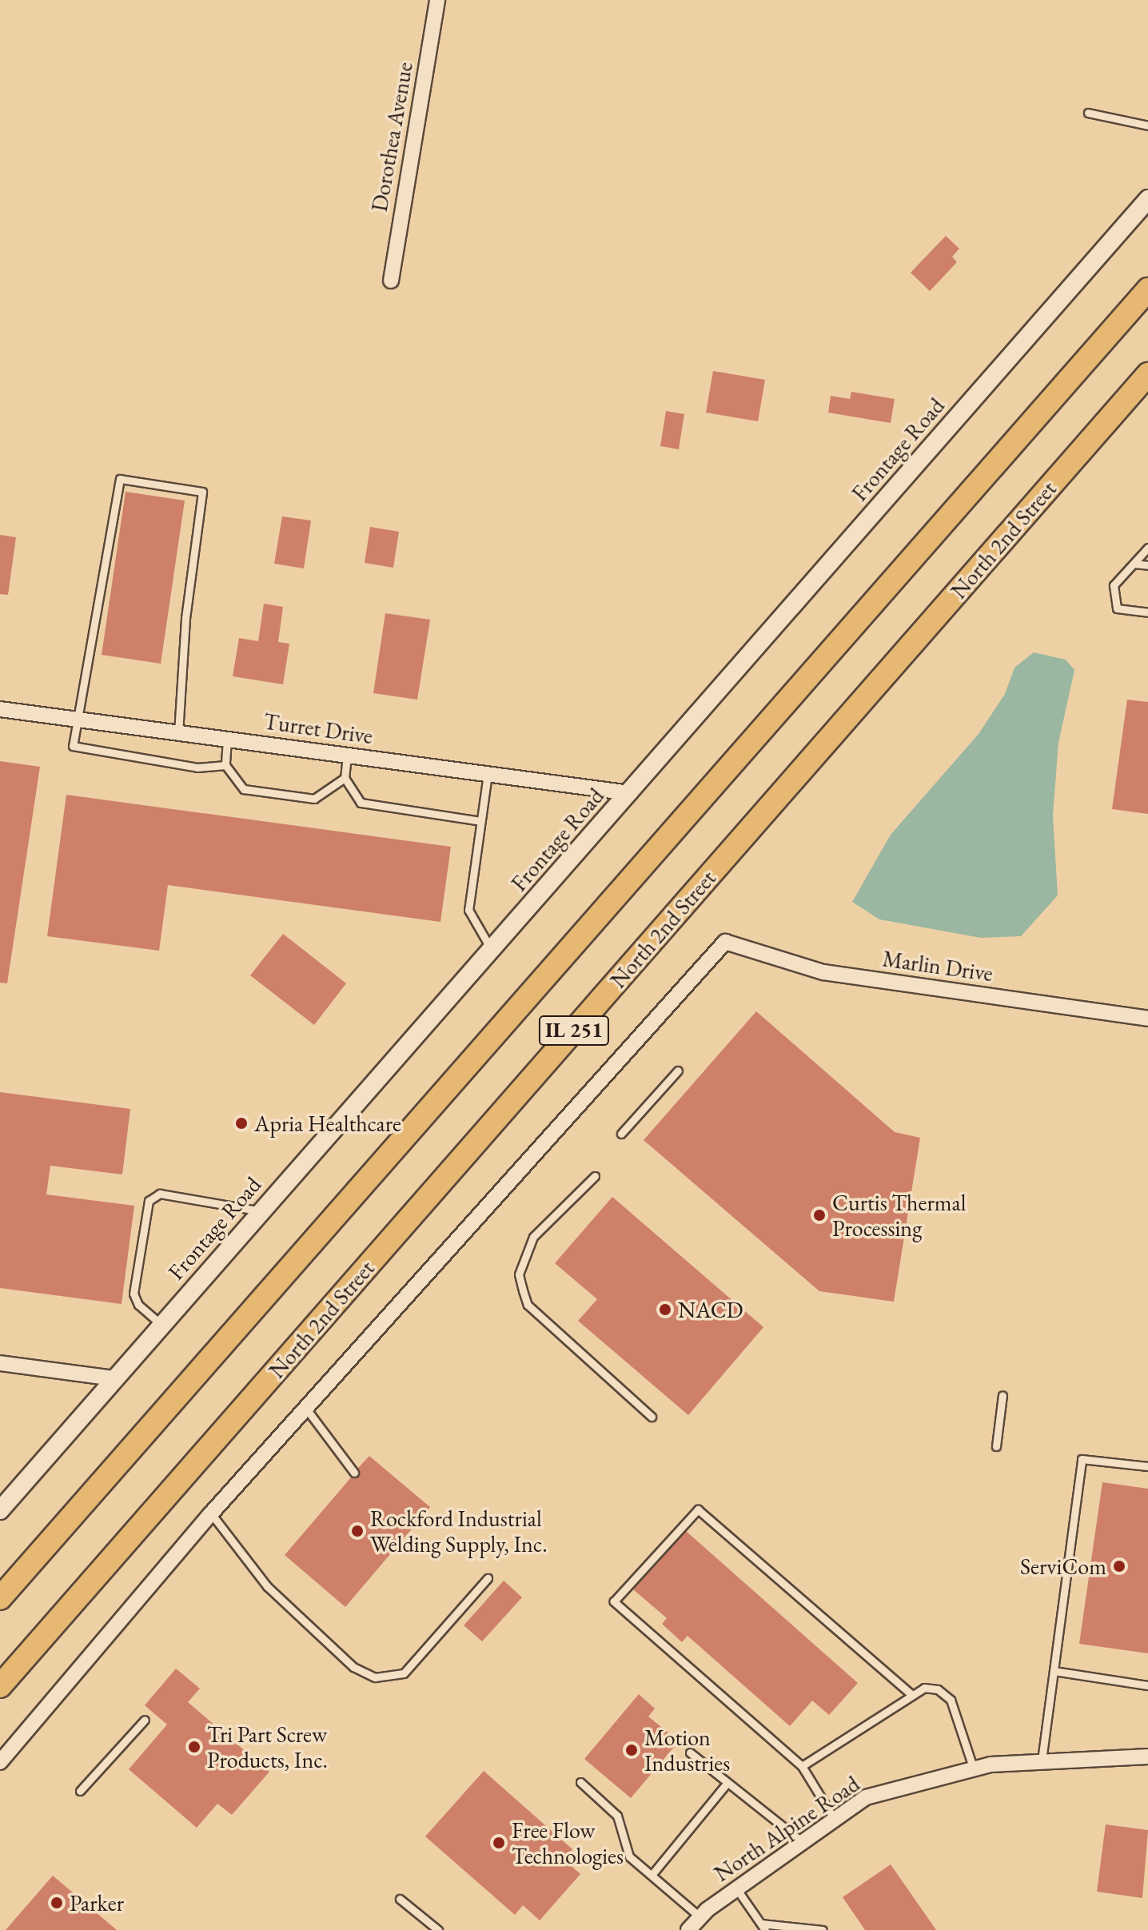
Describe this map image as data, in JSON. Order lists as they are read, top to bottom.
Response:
{
  "streets": {
    "main road": ["North 2nd Street", "IL 251"],
    "street": [
      "Dorothea Avenue",
      "Frontage Road",
      "Turret Drive",
      "Marlin Drive",
      "North Alpine Road"
    ]
  },
  "crossings": [
    ["Frontage Road", "Turret Drive"]
  ],
  "places": [
    "Apria Healthcare",
    "Curtis Thermal Processing",
    "NACD",
    "Rockford Industrial Welding Supply, Inc.",
    "ServiCom",
    "Tri Part Screw Products, Inc.",
    "Motion Industries",
    "Free Flow Technologies",
    "Parker"
  ]
}
